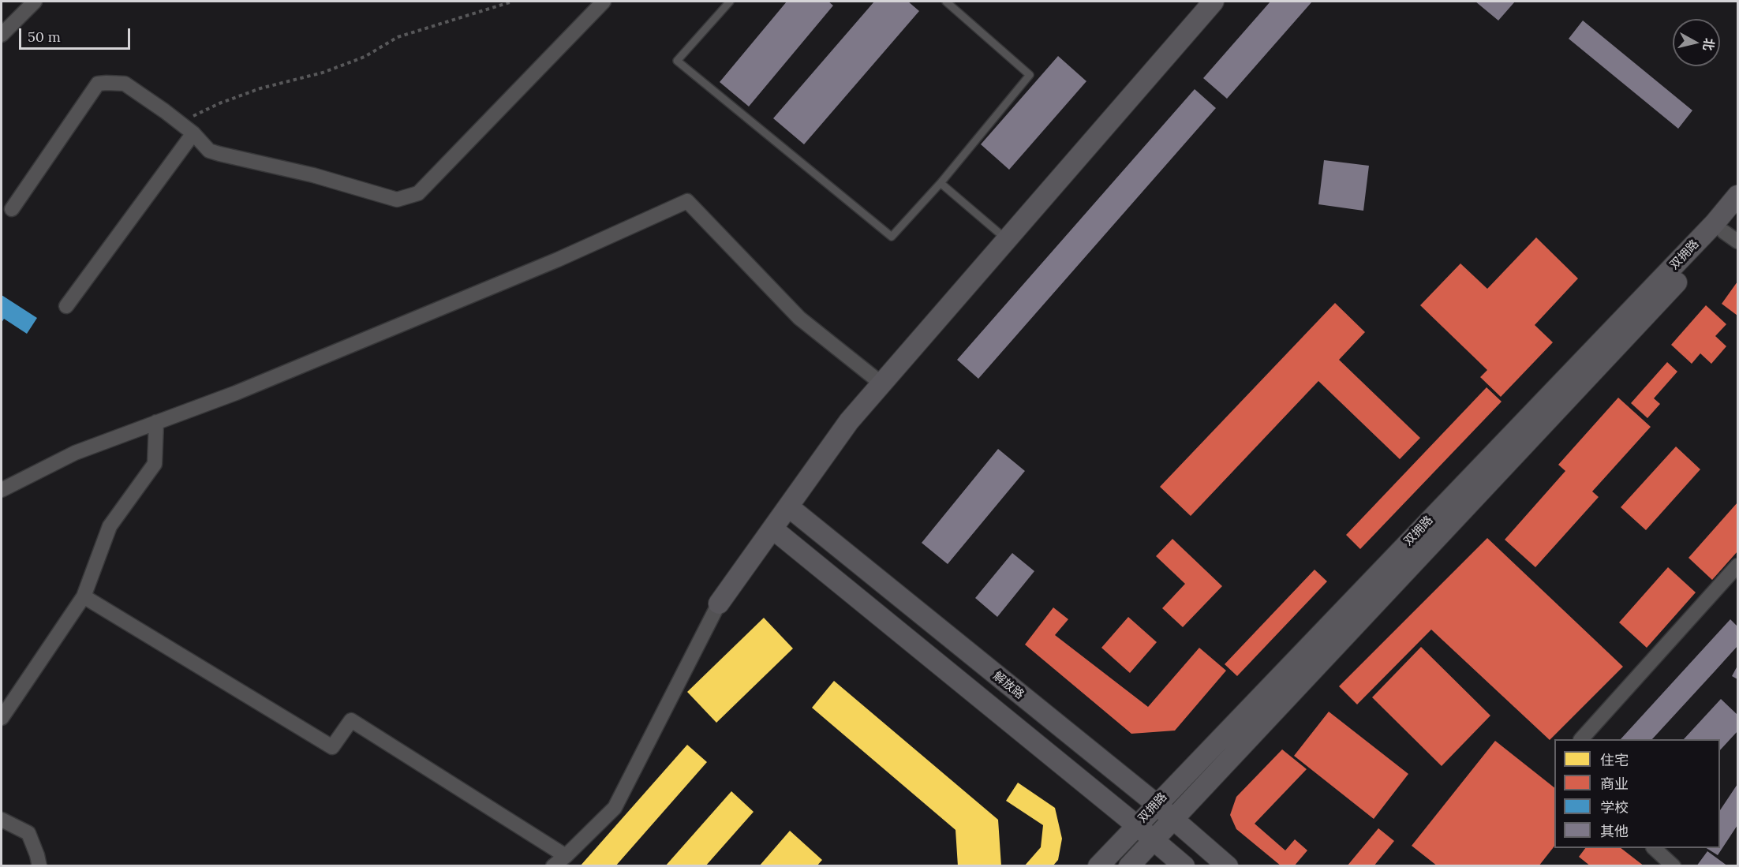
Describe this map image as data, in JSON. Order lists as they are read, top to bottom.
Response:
{
  "streets": {
    "main road": ["双拥路", "解放路"]
  },
  "crossings": [
    ["双拥路", "解放路"]
  ],
  "legend": [
    "住宅",
    "商业",
    "学校",
    "其他"
  ],
  "scale_bar": "50 m",
  "north": "right"
}
